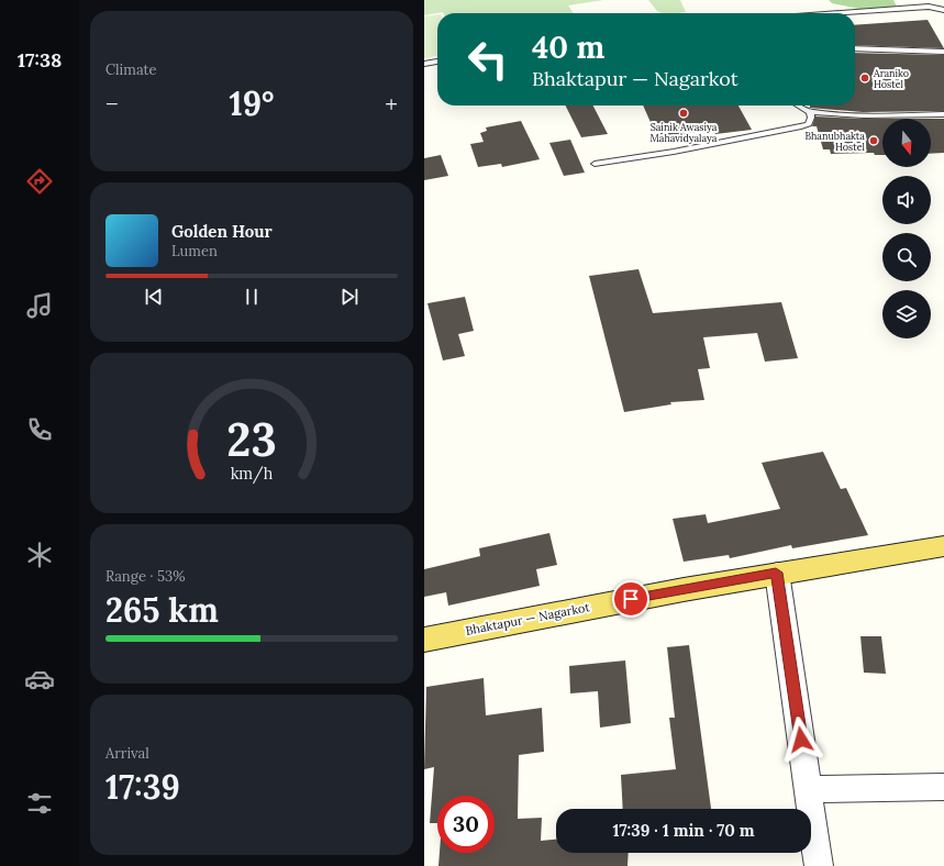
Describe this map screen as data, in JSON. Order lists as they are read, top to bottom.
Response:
{
  "streets": {
    "main road": ["Bhaktapur — Nagarkot"]
  },
  "places": ["Araniko Hostel", "Sainik Awasiya Mahavidyalaya", "Bhanubhakta Hostel"],
  "north": "bottom",
  "page": {
    "tabs": "17:38",
    "tile": [
      "Climate",
      ["Range · 53%", "265 km"],
      ["Arrival", "17:39"]
    ],
    "turn": ["40 m", "Bhaktapur — Nagarkot"],
    "heat": ["−", "19°", "+"],
    "song": ["Golden Hour", "Lumen"],
    "limit": "30",
    "trip": "17:39 · 1 min · 70 m",
    "gauge": ["23", "km/h"]
  }
}
